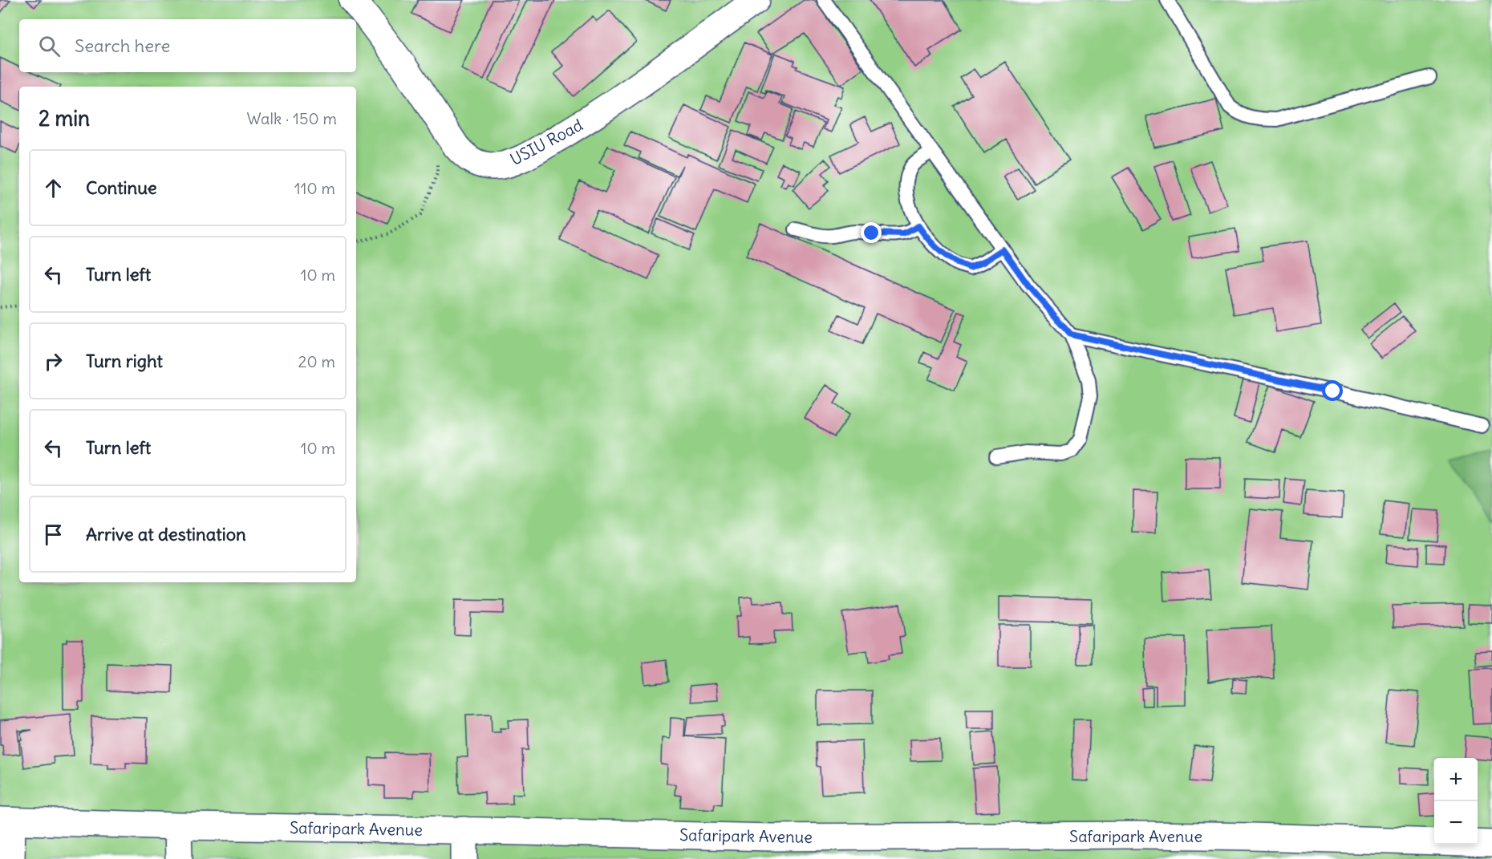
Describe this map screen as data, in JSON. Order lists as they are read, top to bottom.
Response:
{
  "streets": {
    "street": ["USIU Road", "Safaripark Avenue"]
  },
  "page": {
    "search": "Search here",
    "heading": ["2 min", "Walk · 150 m"],
    "list": [
      ["Continue", "110 m"],
      ["Turn left", "10 m"],
      ["Turn right", "20 m"],
      ["Turn left", "10 m"],
      "Arrive at destination"
    ],
    "map_buttons": ["+", "−"]
  }
}
